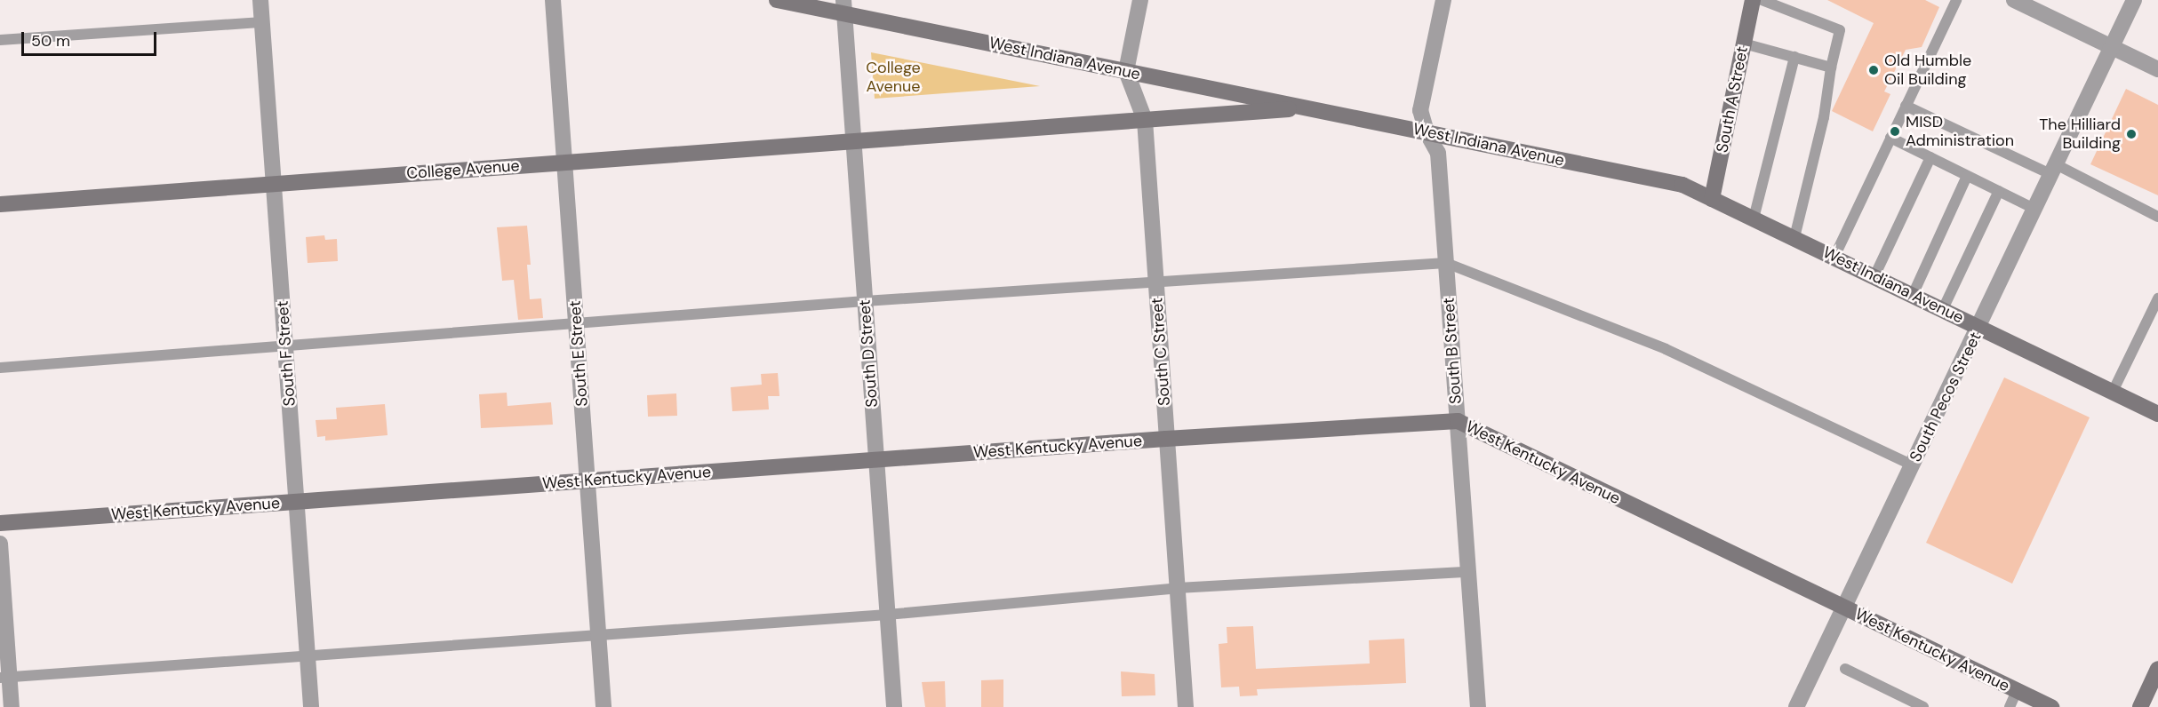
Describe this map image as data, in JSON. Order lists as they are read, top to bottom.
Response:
{
  "streets": {
    "street": [
      "West Indiana Avenue",
      "South A Street",
      "College Avenue",
      "South B Street",
      "South C Street",
      "South F Street",
      "South E Street",
      "South D Street",
      "South Pecos Street",
      "West Kentucky Avenue"
    ]
  },
  "crossings": [
    ["West Indiana Avenue", "South A Street"],
    ["West Indiana Avenue", "College Avenue"],
    ["West Indiana Avenue", "South B Street"],
    ["West Indiana Avenue", "South C Street"],
    ["West Indiana Avenue", "South D Street"],
    ["West Indiana Avenue", "South Pecos Street"],
    ["College Avenue", "South C Street"],
    ["College Avenue", "South F Street"],
    ["College Avenue", "South E Street"],
    ["College Avenue", "South D Street"],
    ["South B Street", "West Kentucky Avenue"],
    ["South C Street", "West Kentucky Avenue"],
    ["South F Street", "West Kentucky Avenue"],
    ["South E Street", "West Kentucky Avenue"],
    ["South D Street", "West Kentucky Avenue"],
    ["South Pecos Street", "West Kentucky Avenue"]
  ],
  "parks": ["College Avenue"],
  "places": ["Old Humble Oil Building", "MISD Administration", "The Hilliard Building"],
  "scale_bar": "50 m"
}
